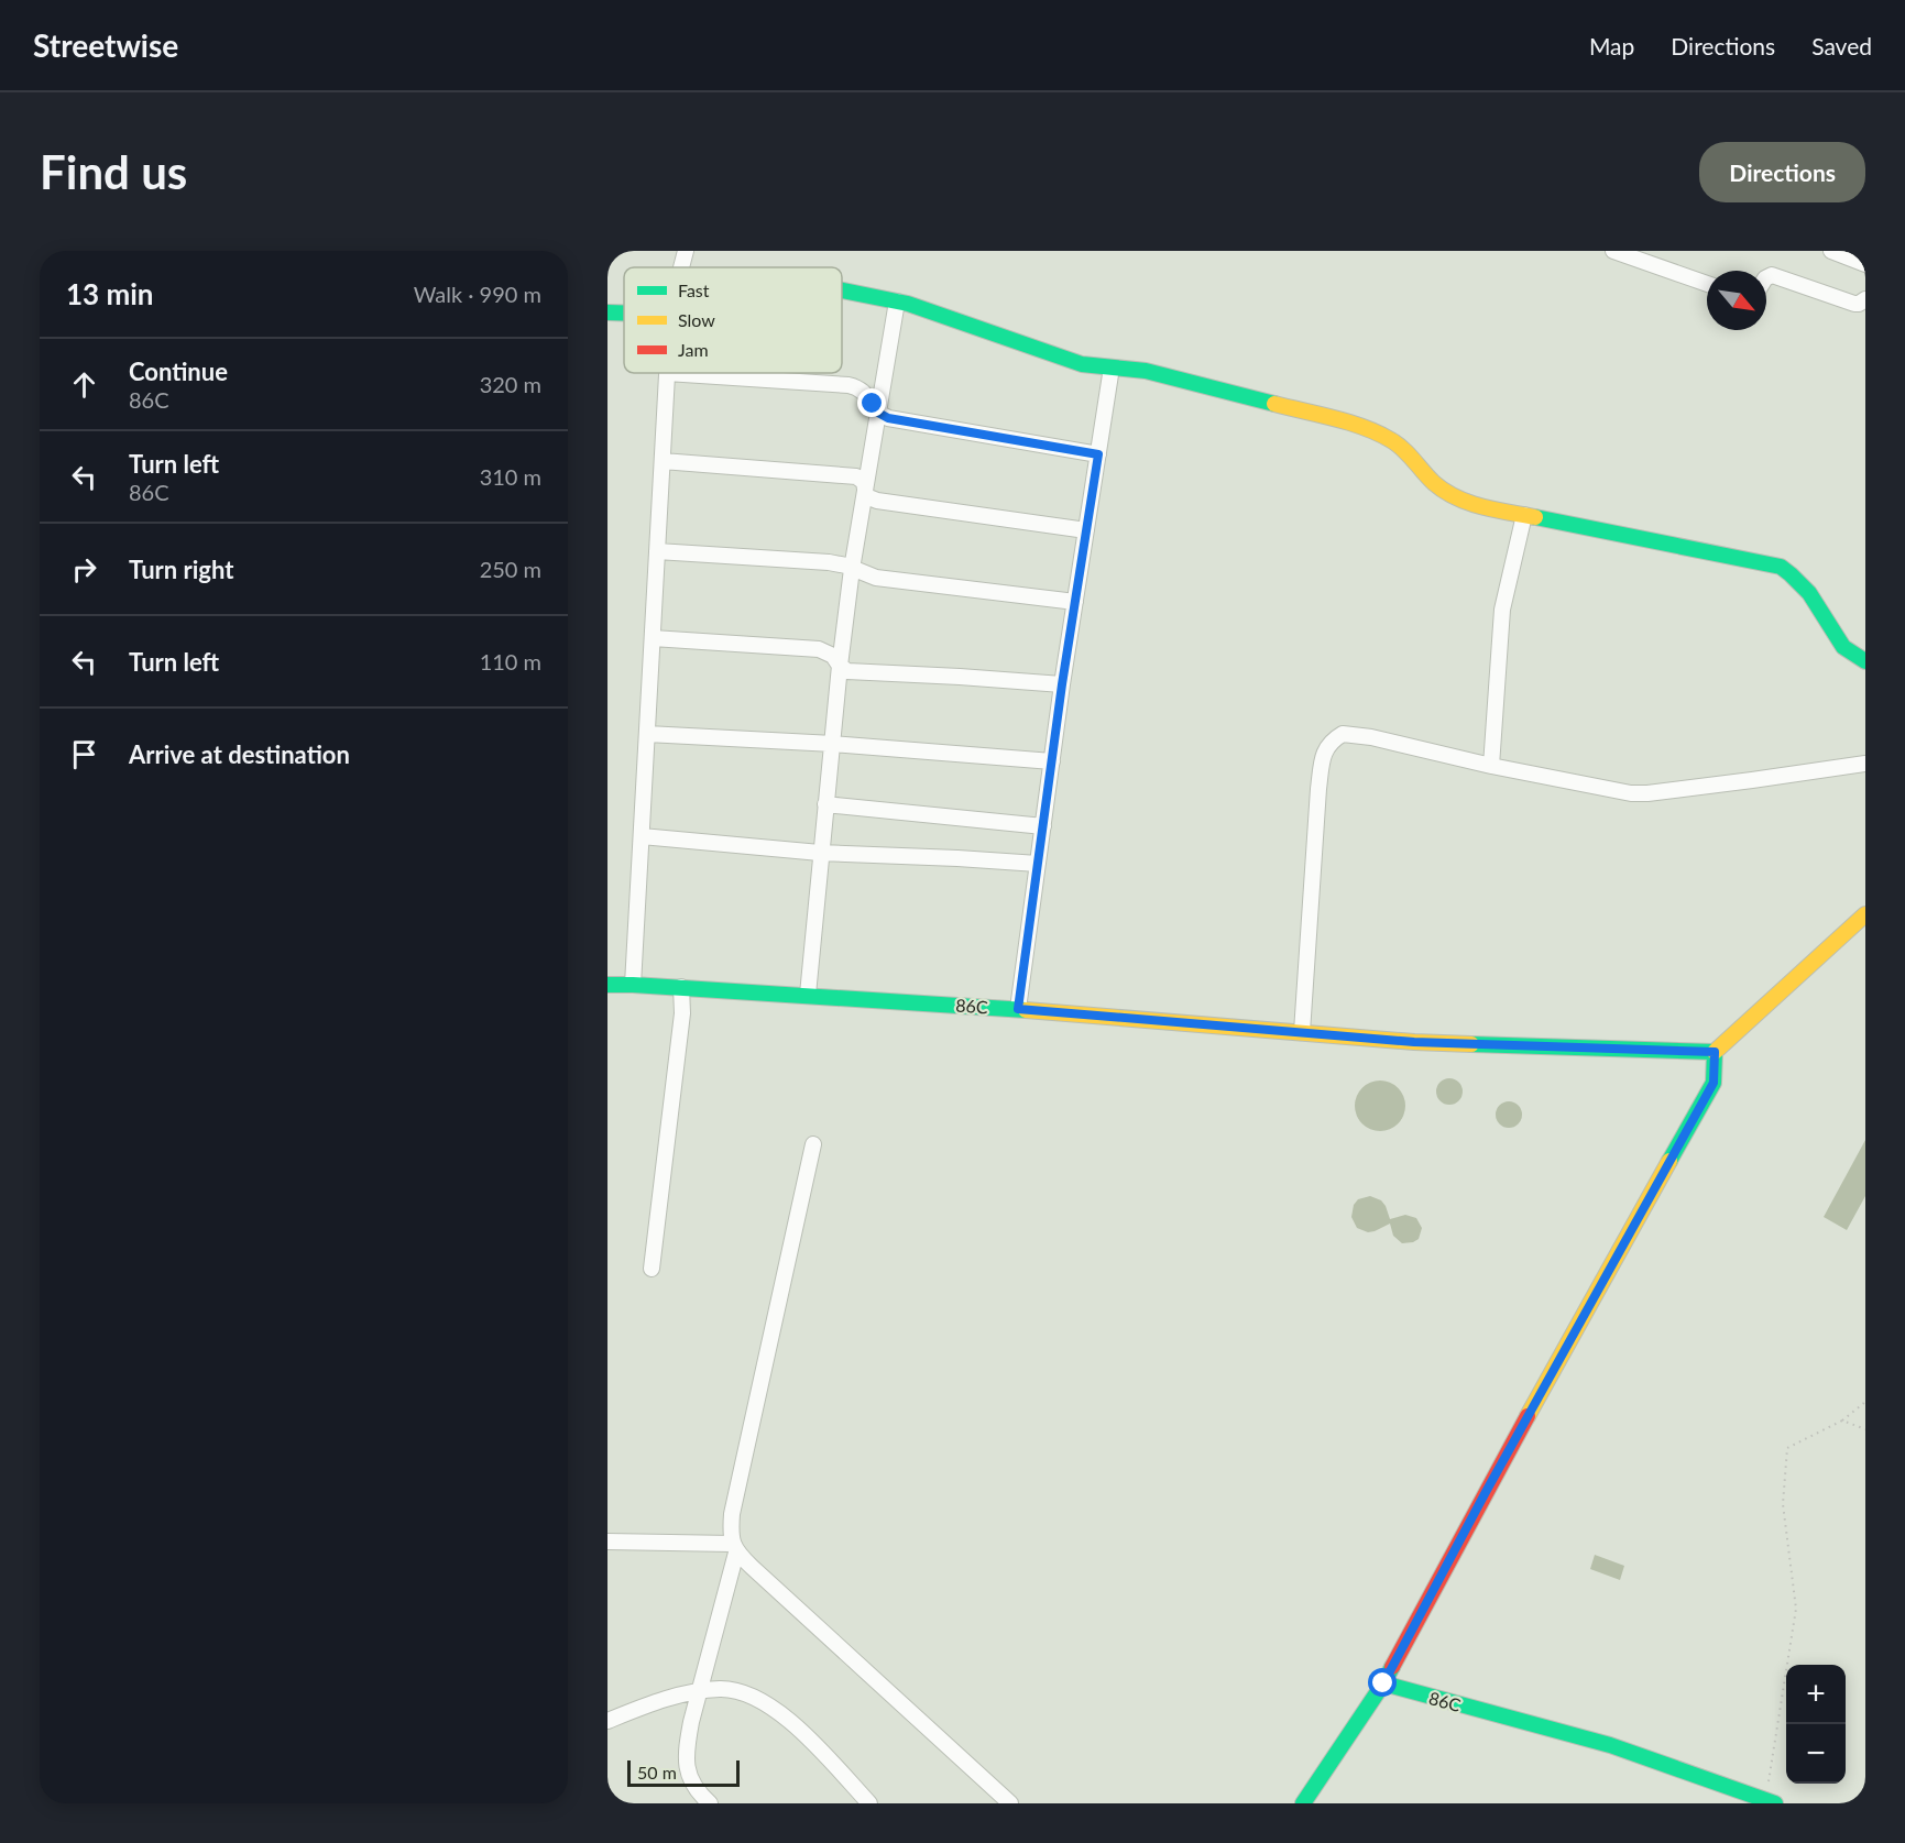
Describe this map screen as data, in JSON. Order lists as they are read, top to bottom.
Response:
{
  "streets": {
    "main road": ["86C"]
  },
  "legend": ["Fast", "Slow", "Jam"],
  "scale_bar": "50 m",
  "north": "bottom right",
  "page": {
    "header": "Streetwise",
    "nav": ["Map", "Directions", "Saved"],
    "buttons": "Directions",
    "title": "Find us",
    "heading": ["13 min", "Walk · 990 m"],
    "list": [
      ["Continue", "86C", "320 m"],
      ["Turn left", "86C", "310 m"],
      ["Turn right", "250 m"],
      ["Turn left", "110 m"],
      "Arrive at destination"
    ],
    "map_buttons": ["+", "−"],
    "scale": "50 m"
  }
}
